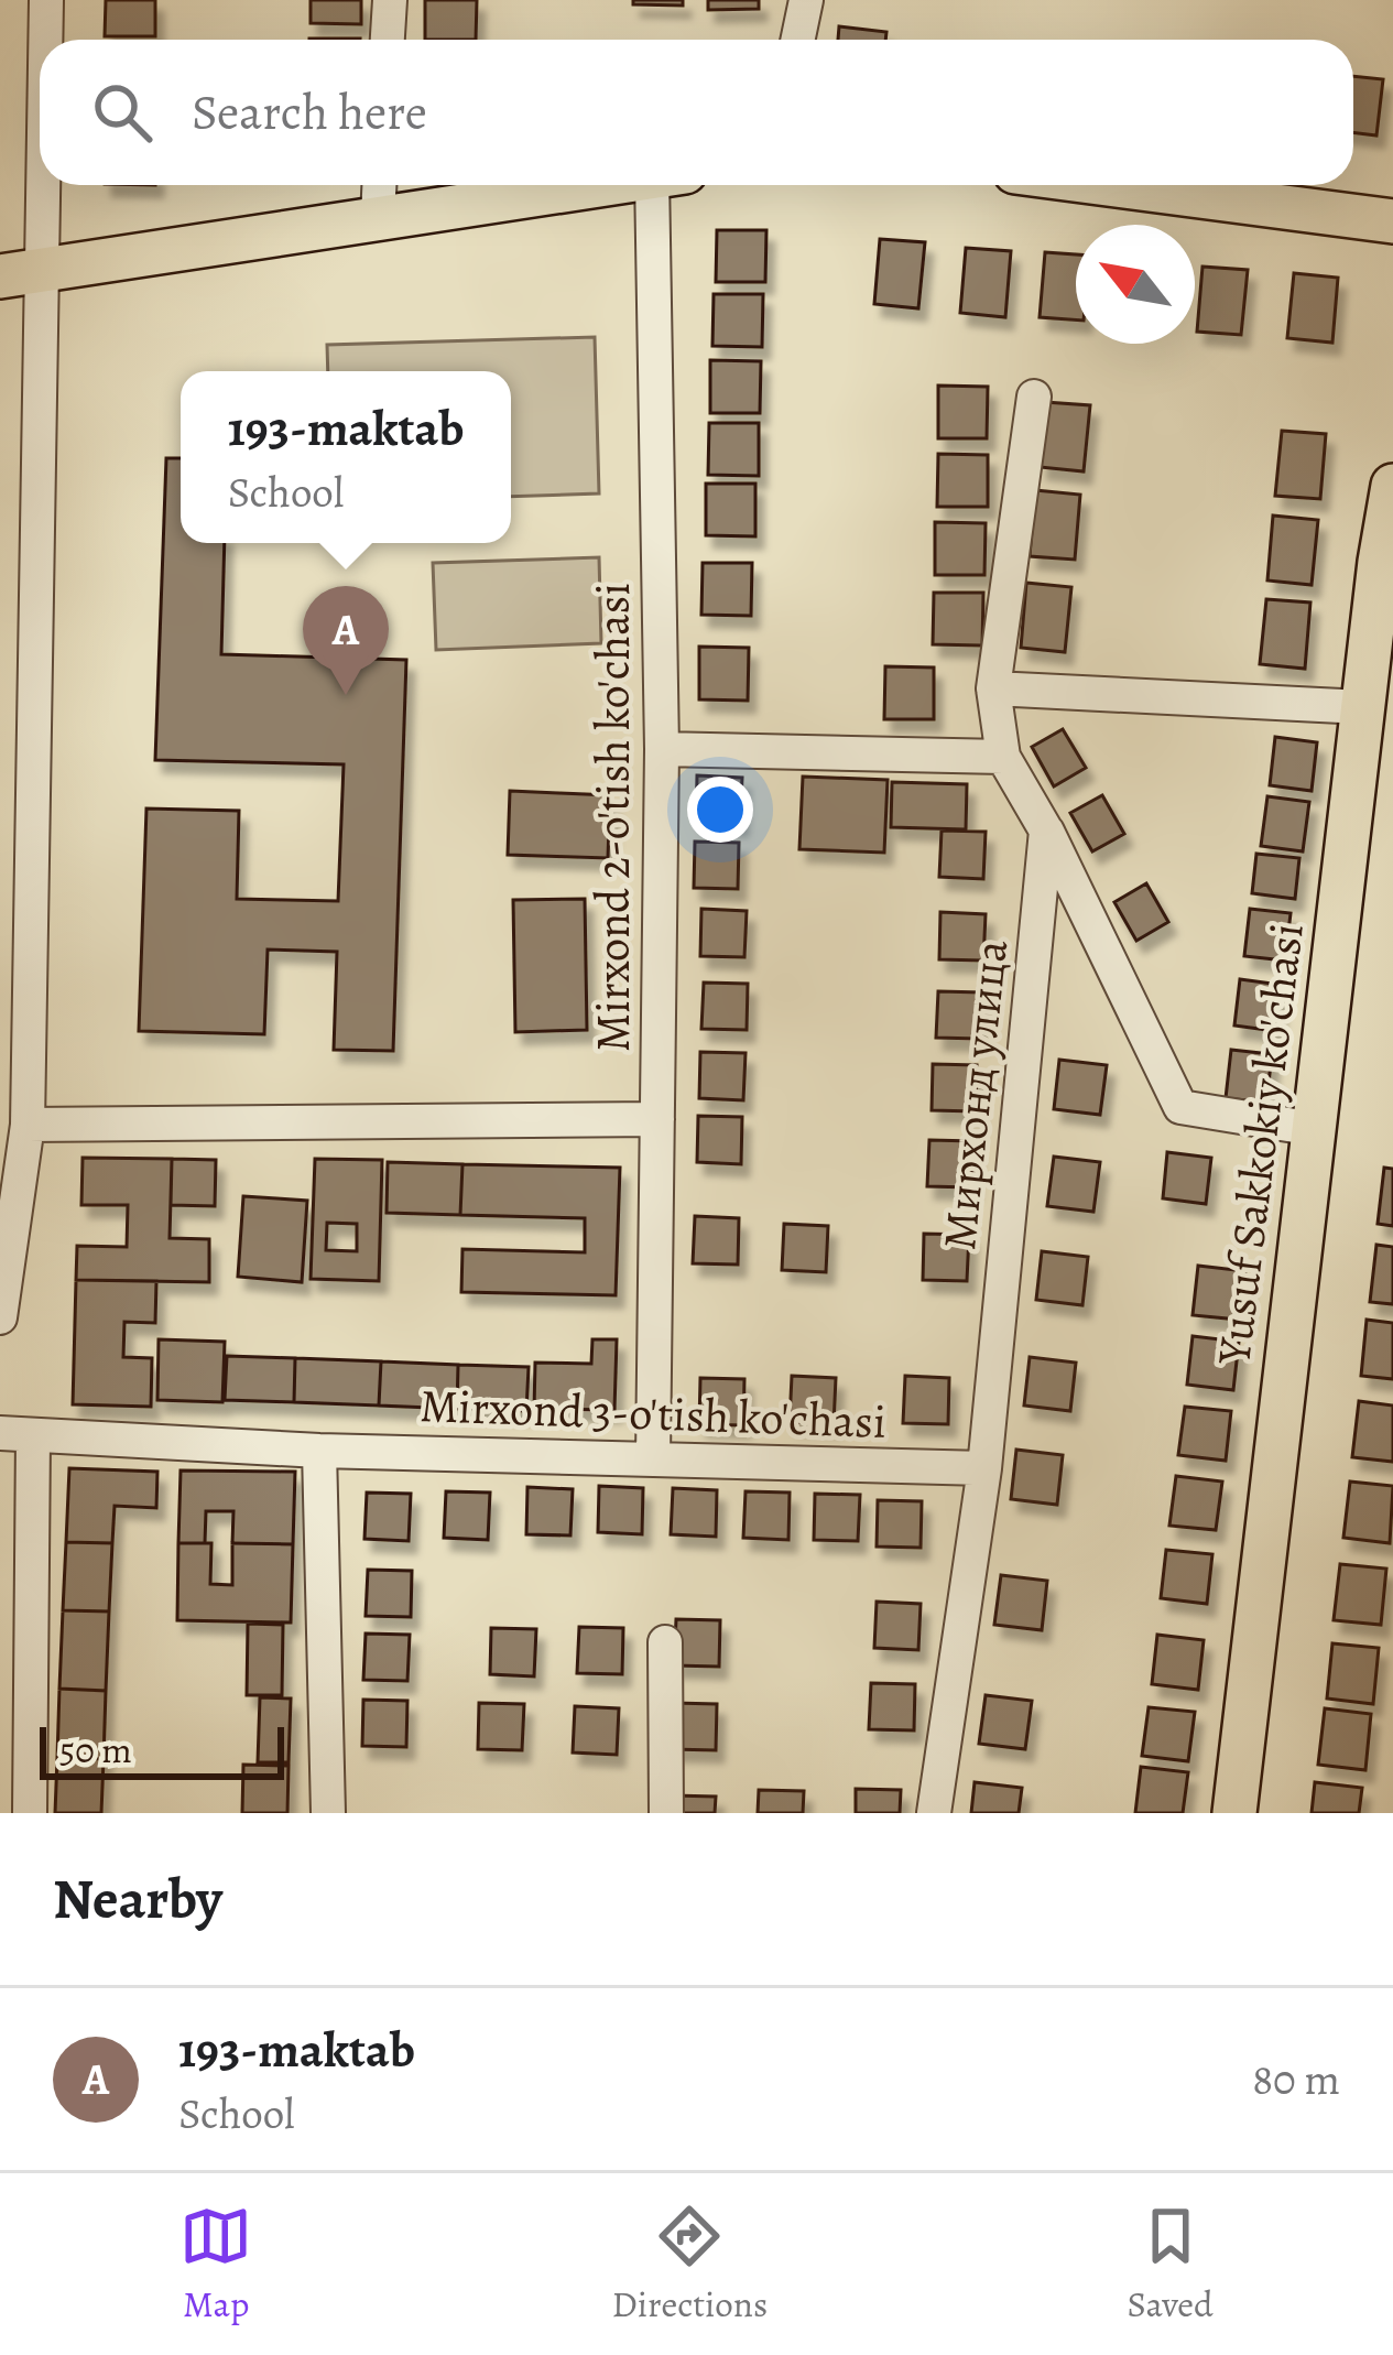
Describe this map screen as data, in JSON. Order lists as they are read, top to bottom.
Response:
{
  "streets": {
    "main road": ["Yusuf Sakkokiy ko'chasi"],
    "street": ["Mirxond 2-o'tish ko'chasi", "Мирхонд улица", "Mirxond 3-o'tish ko'chasi"]
  },
  "crossings": [
    ["Mirxond 2-o'tish ko'chasi", "Mirxond 3-o'tish ko'chasi"],
    ["Мирхонд улица", "Mirxond 3-o'tish ko'chasi"]
  ],
  "scale_bar": "50 m",
  "north": "top left",
  "page": {
    "search": "Search here",
    "popup": ["193-maktab", "School"],
    "pins": "A",
    "scale": "50 m",
    "heading": "Nearby",
    "list": [
      {
        "mark": "A",
        "name": "193-maktab",
        "note": "School",
        "value": "80 m"
      }
    ],
    "nav": ["Map", "Directions", "Saved"]
  }
}
